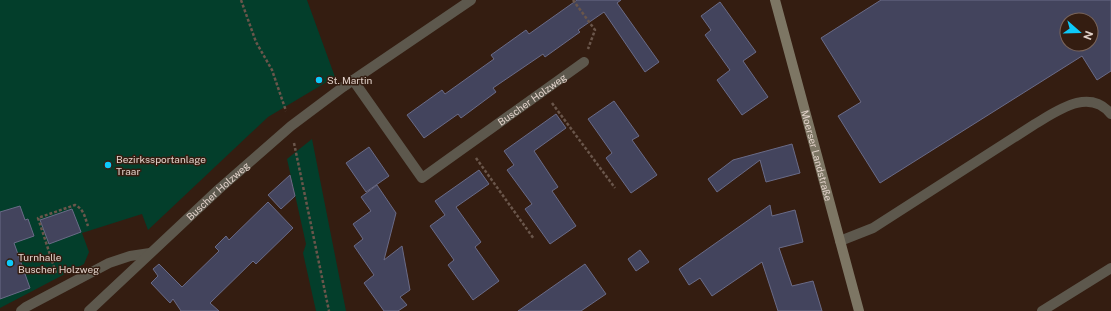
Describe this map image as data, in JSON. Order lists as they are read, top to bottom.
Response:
{
  "streets": {
    "main road": ["Moerser Landstraße"],
    "street": ["Buscher Holzweg"]
  },
  "places": ["St. Martin", "Bezirkssportanlage Traar", "Turnhalle Buscher Holzweg"],
  "north": "right"
}
